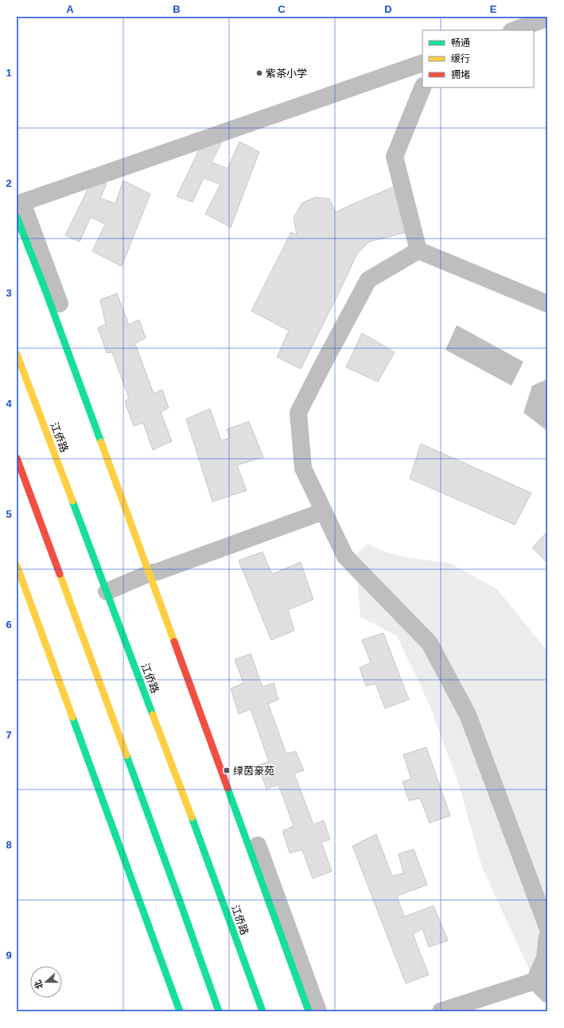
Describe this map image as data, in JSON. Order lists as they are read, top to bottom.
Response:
{
  "streets": {
    "main road": ["江侨路"]
  },
  "places": {
    "other": ["紫茶小学"],
    "transit": ["绿茵豪苑"]
  },
  "legend": ["畅通", "缓行", "拥堵"],
  "north": "left",
  "grid": {
    "columns": [
      "A",
      "B",
      "C",
      "D",
      "E"
    ],
    "rows": [
      "1",
      "2",
      "3",
      "4",
      "5",
      "6",
      "7",
      "8",
      "9"
    ]
  }
}
